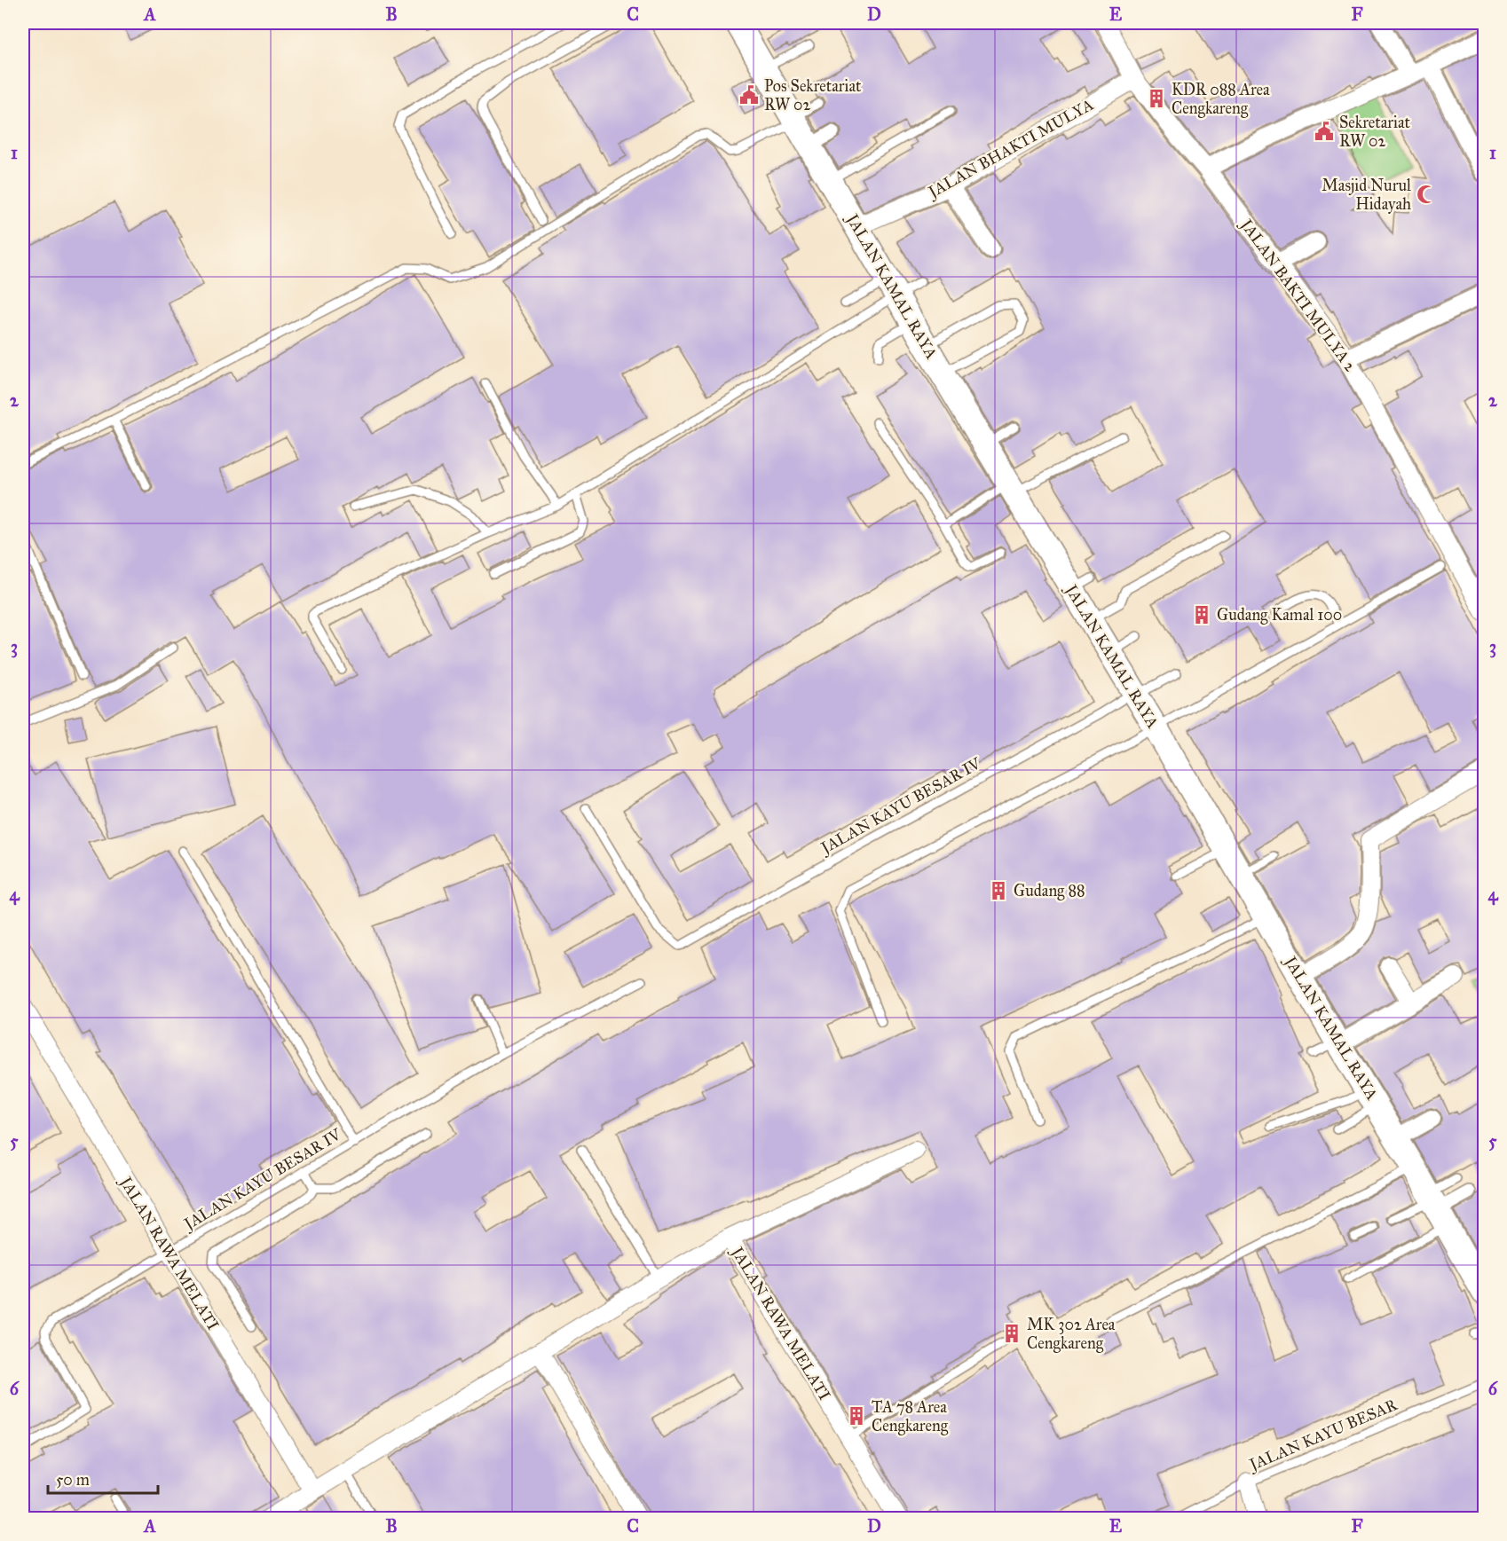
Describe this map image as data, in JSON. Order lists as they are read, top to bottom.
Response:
{
  "streets": {
    "main road": ["JALAN KAMAL RAYA"],
    "street": ["JALAN BHAKTI MULYA", "JALAN BAKTI MULYA 2", "JALAN RAWA MELATI"],
    "lane": ["JALAN KAYU BESAR IV", "JALAN KAYU BESAR"]
  },
  "crossings": [
    ["JALAN BHAKTI MULYA", "JALAN KAMAL RAYA"],
    ["JALAN BHAKTI MULYA", "JALAN BAKTI MULYA 2"],
    ["JALAN KAMAL RAYA", "JALAN KAYU BESAR IV"],
    ["JALAN KAYU BESAR IV", "JALAN RAWA MELATI"]
  ],
  "places": {
    "public building": ["Pos Sekretariat RW 02", "Sekretariat RW 02"],
    "building": [
      "KDR 088 Area Cengkareng",
      "Gudang Kamal 100",
      "Gudang 88",
      "MK 302 Area Cengkareng",
      "TA 78 Area Cengkareng"
    ],
    "mosque": ["Masjid Nurul Hidayah"]
  },
  "scale_bar": "50 m",
  "grid": {
    "columns": [
      "A",
      "B",
      "C",
      "D",
      "E",
      "F"
    ],
    "rows": [
      "1",
      "2",
      "3",
      "4",
      "5",
      "6"
    ]
  }
}
